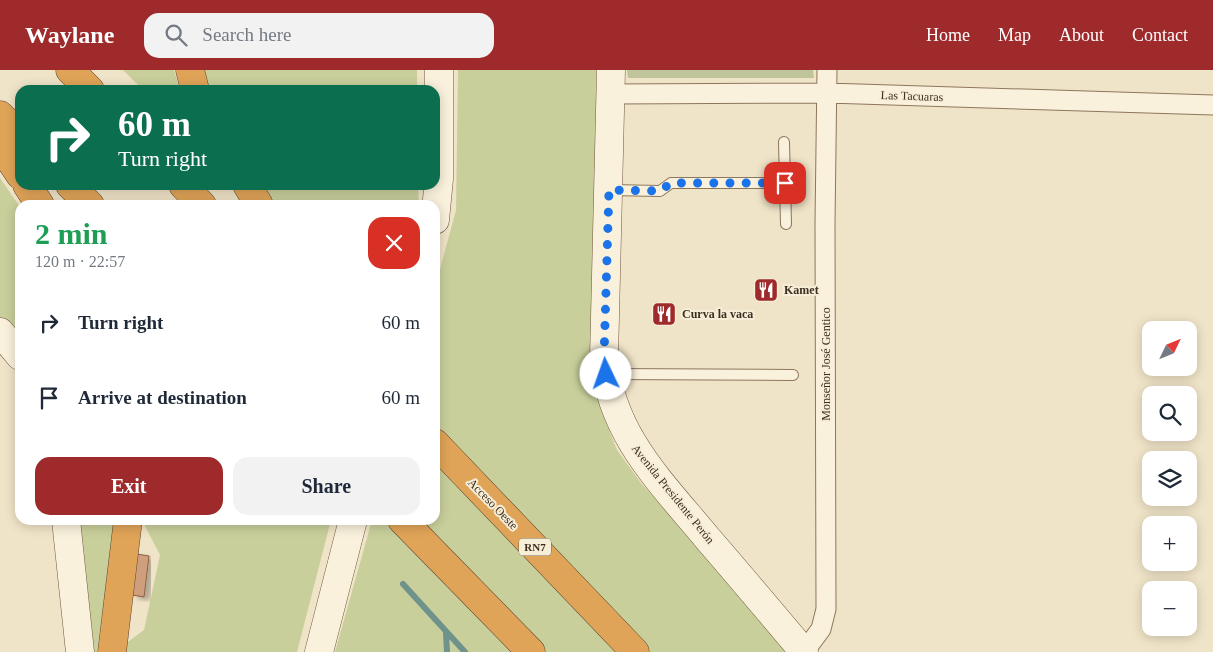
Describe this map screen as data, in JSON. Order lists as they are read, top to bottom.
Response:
{
  "streets": {
    "highway": ["Acceso Oeste", "RN7"],
    "street": ["Las Tacuaras", "Monseñor José Gentico", "Avenida Presidente Perón"]
  },
  "crossings": [
    ["Las Tacuaras", "Monseñor José Gentico"],
    ["Las Tacuaras", "Avenida Presidente Perón"],
    ["Monseñor José Gentico", "Avenida Presidente Perón"]
  ],
  "places": {
    "restaurant": ["Kamet", "Curva la vaca"]
  },
  "north": "top right",
  "page": {
    "header": "Waylane",
    "search": "Search here",
    "nav": [
      "Home",
      "Map",
      "About",
      "Contact"
    ],
    "turn": ["60 m", "Turn right"],
    "heading": ["2 min", "120 m · 22:57"],
    "list": [
      {
        "name": "Turn right",
        "value": "60 m"
      },
      {
        "name": "Arrive at destination",
        "value": "60 m"
      }
    ],
    "map_buttons": ["+", "−"],
    "buttons": ["Exit", "Share"]
  }
}
